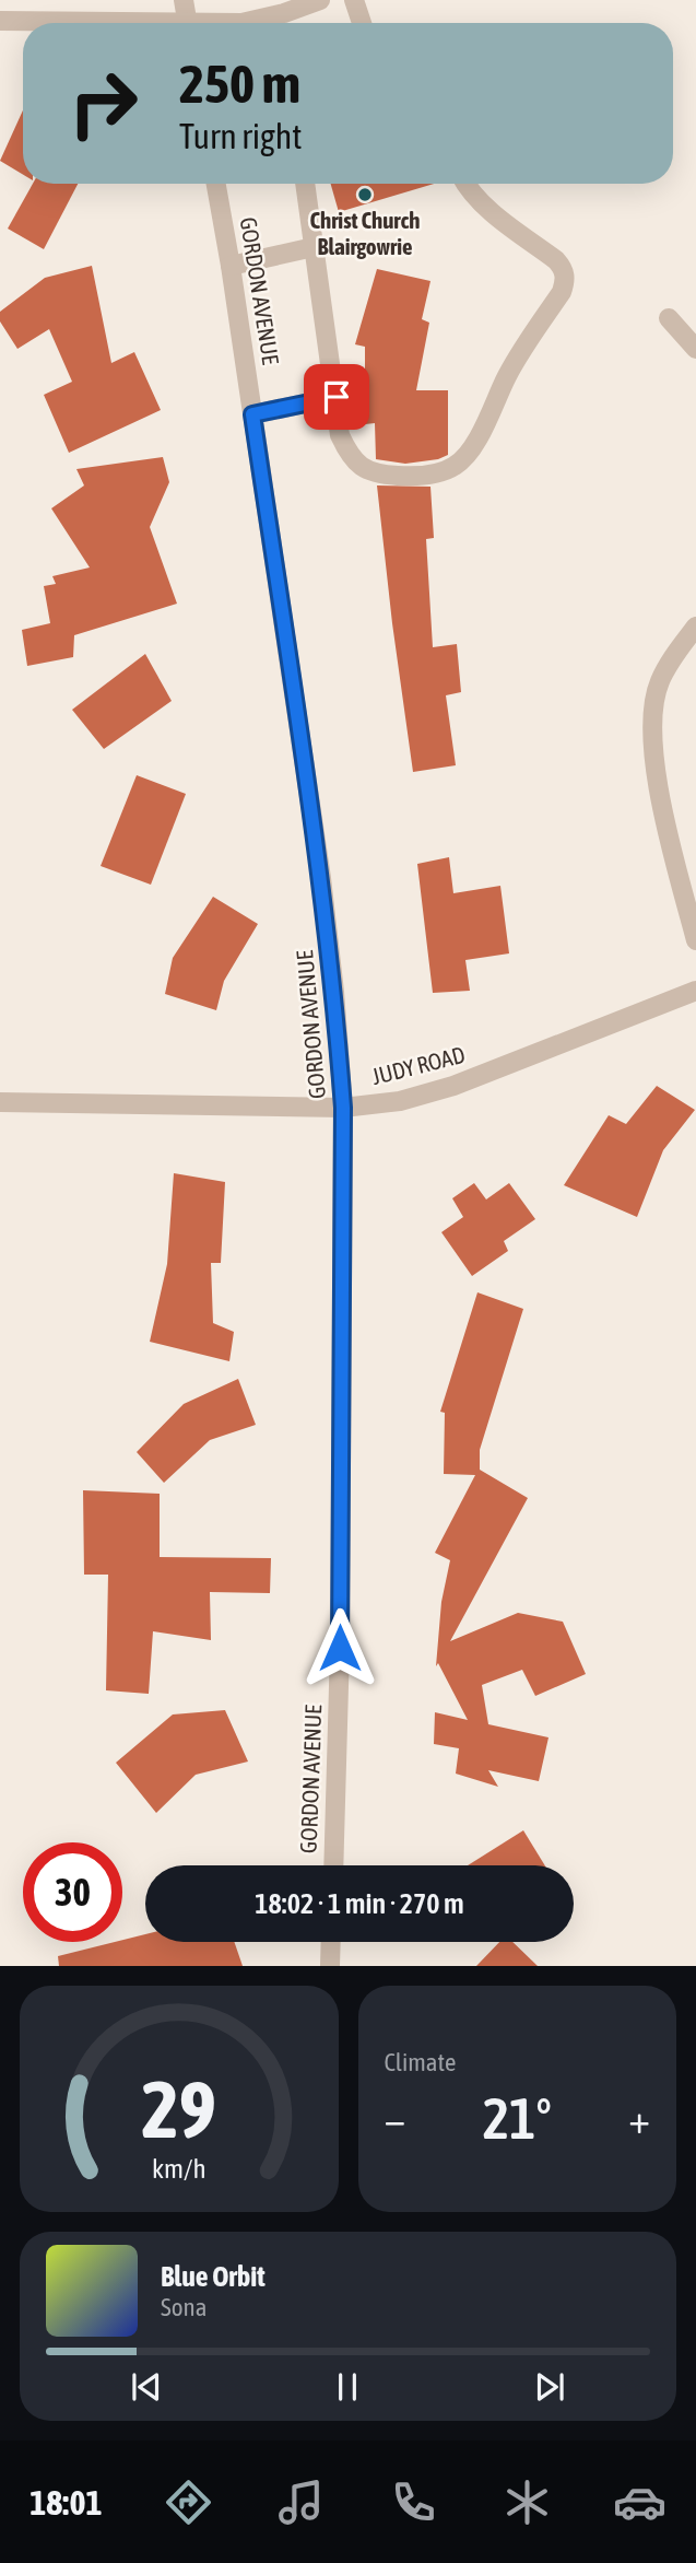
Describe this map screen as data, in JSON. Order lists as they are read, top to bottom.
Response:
{
  "streets": {
    "street": ["GORDON AVENUE", "JUDY ROAD"]
  },
  "crossings": [
    ["GORDON AVENUE", "JUDY ROAD"]
  ],
  "places": ["Christ Church Blairgowrie"],
  "page": {
    "turn": ["250 m", "Turn right"],
    "limit": "30",
    "trip": "18:02 · 1 min · 270 m",
    "tile": "Climate",
    "heat": ["−", "21°", "+"],
    "song": ["Blue Orbit", "Sona"],
    "tabs": "18:01",
    "gauge": ["29", "km/h"]
  }
}
